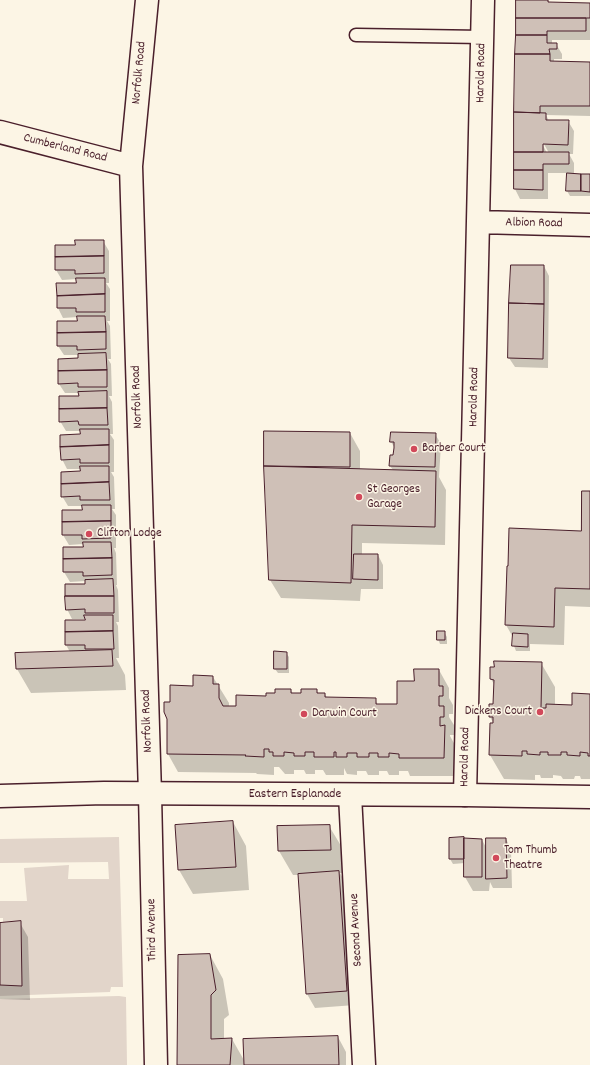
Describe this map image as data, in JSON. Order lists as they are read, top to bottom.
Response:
{
  "streets": {
    "street": [
      "Norfolk Road",
      "Harold Road",
      "Cumberland Road",
      "Albion Road",
      "Eastern Esplanade",
      "Third Avenue",
      "Second Avenue"
    ]
  },
  "crossings": [
    ["Norfolk Road", "Cumberland Road"],
    ["Norfolk Road", "Eastern Esplanade"],
    ["Norfolk Road", "Third Avenue"],
    ["Harold Road", "Albion Road"],
    ["Harold Road", "Eastern Esplanade"],
    ["Eastern Esplanade", "Third Avenue"],
    ["Eastern Esplanade", "Second Avenue"]
  ],
  "places": [
    "Barber Court",
    "St Georges Garage",
    "Clifton Lodge",
    "Dickens Court",
    "Darwin Court",
    "Tom Thumb Theatre"
  ]
}
